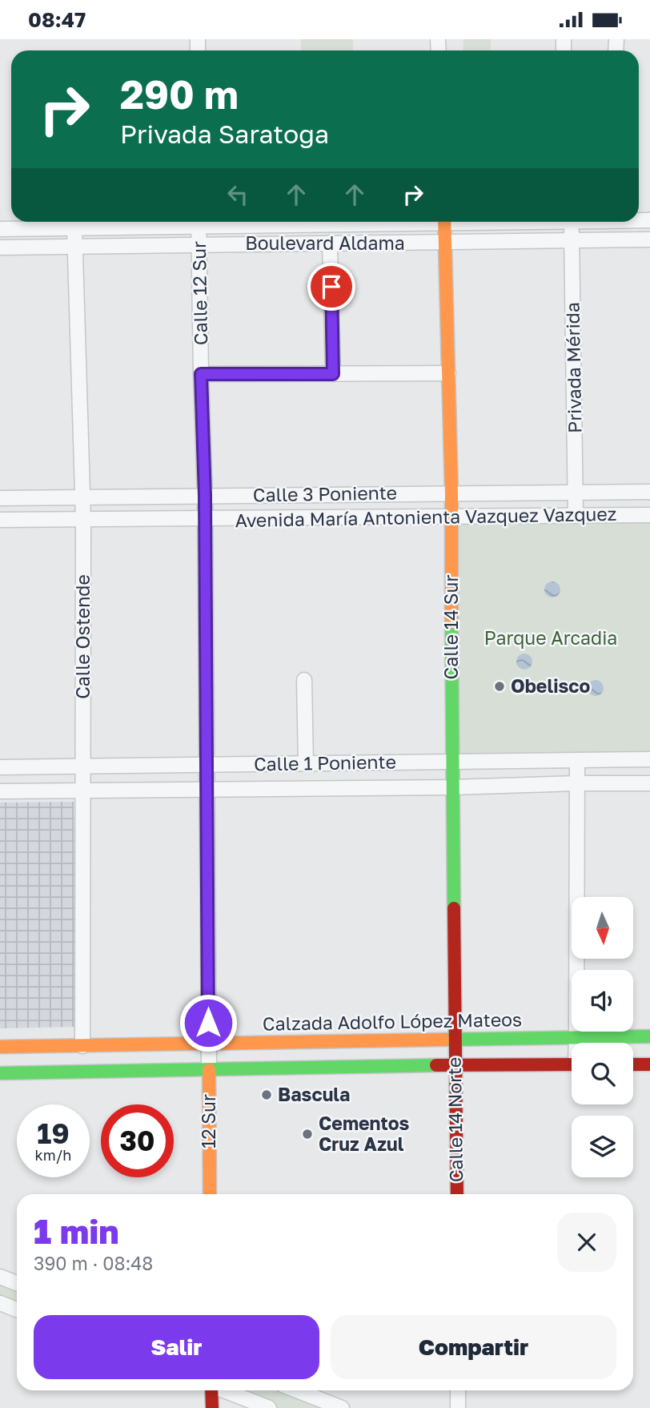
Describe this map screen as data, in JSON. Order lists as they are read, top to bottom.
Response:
{
  "streets": {
    "main road": [
      "Calle 14 Sur",
      "Calzada Adolfo López Mateos",
      "Calle 14 Norte",
      "12 Sur"
    ],
    "street": [
      "Boulevard Aldama",
      "Calle 12 Sur",
      "Privada Mérida",
      "Calle 3 Poniente",
      "Avenida María Antonienta Vazquez Vazquez",
      "Calle Ostende",
      "Calle 1 Poniente"
    ]
  },
  "crossings": [
    ["Boulevard Aldama", "Calle 12 Sur"],
    ["Boulevard Aldama", "Privada Mérida"],
    ["Boulevard Aldama", "Calle 14 Sur"],
    ["Boulevard Aldama", "Calle Ostende"],
    ["Calle 12 Sur", "Calle 3 Poniente"],
    ["Calle 12 Sur", "Avenida María Antonienta Vazquez Vazquez"],
    ["Calle 12 Sur", "Calle 1 Poniente"],
    ["Calle 12 Sur", "Calzada Adolfo López Mateos"],
    ["Calle 12 Sur", "12 Sur"],
    ["Privada Mérida", "Calle 3 Poniente"],
    ["Privada Mérida", "Avenida María Antonienta Vazquez Vazquez"],
    ["Calle 3 Poniente", "Calle 14 Sur"],
    ["Calle 3 Poniente", "Calle Ostende"],
    ["Avenida María Antonienta Vazquez Vazquez", "Calle 14 Sur"],
    ["Avenida María Antonienta Vazquez Vazquez", "Calle Ostende"],
    ["Calle 14 Sur", "Calle 1 Poniente"],
    ["Calle 14 Sur", "Calzada Adolfo López Mateos"],
    ["Calle 14 Sur", "Calle 14 Norte"],
    ["Calle Ostende", "Calle 1 Poniente"],
    ["Calle Ostende", "Calzada Adolfo López Mateos"],
    ["Calzada Adolfo López Mateos", "Calle 14 Norte"],
    ["Calzada Adolfo López Mateos", "12 Sur"]
  ],
  "parks": ["Parque Arcadia"],
  "places": ["Obelisco", "Bascula", "Cementos Cruz Azul"],
  "north": "bottom",
  "page": {
    "status": "08:47",
    "turn": ["290 m", "Privada Saratoga"],
    "speed": "19 km/h",
    "limit": "30",
    "heading": ["1 min", "390 m · 08:48"],
    "buttons": ["Salir", "Compartir"]
  }
}
